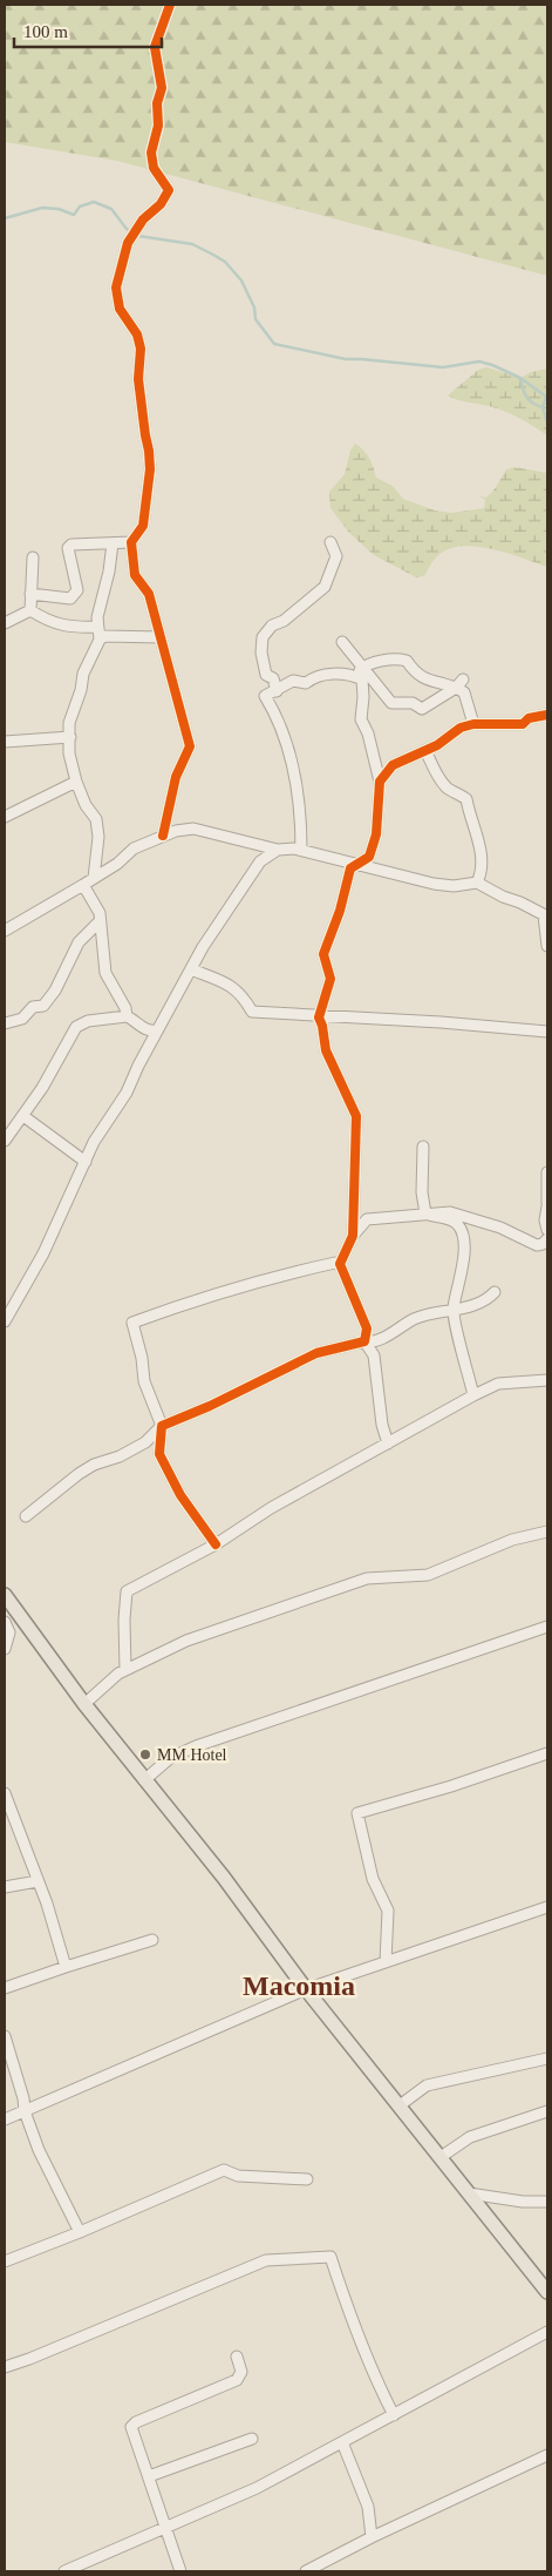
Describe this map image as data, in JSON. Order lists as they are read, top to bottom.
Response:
{
  "districts": ["Macomia"],
  "places": ["MM Hotel"],
  "scale_bar": "100 m"
}
